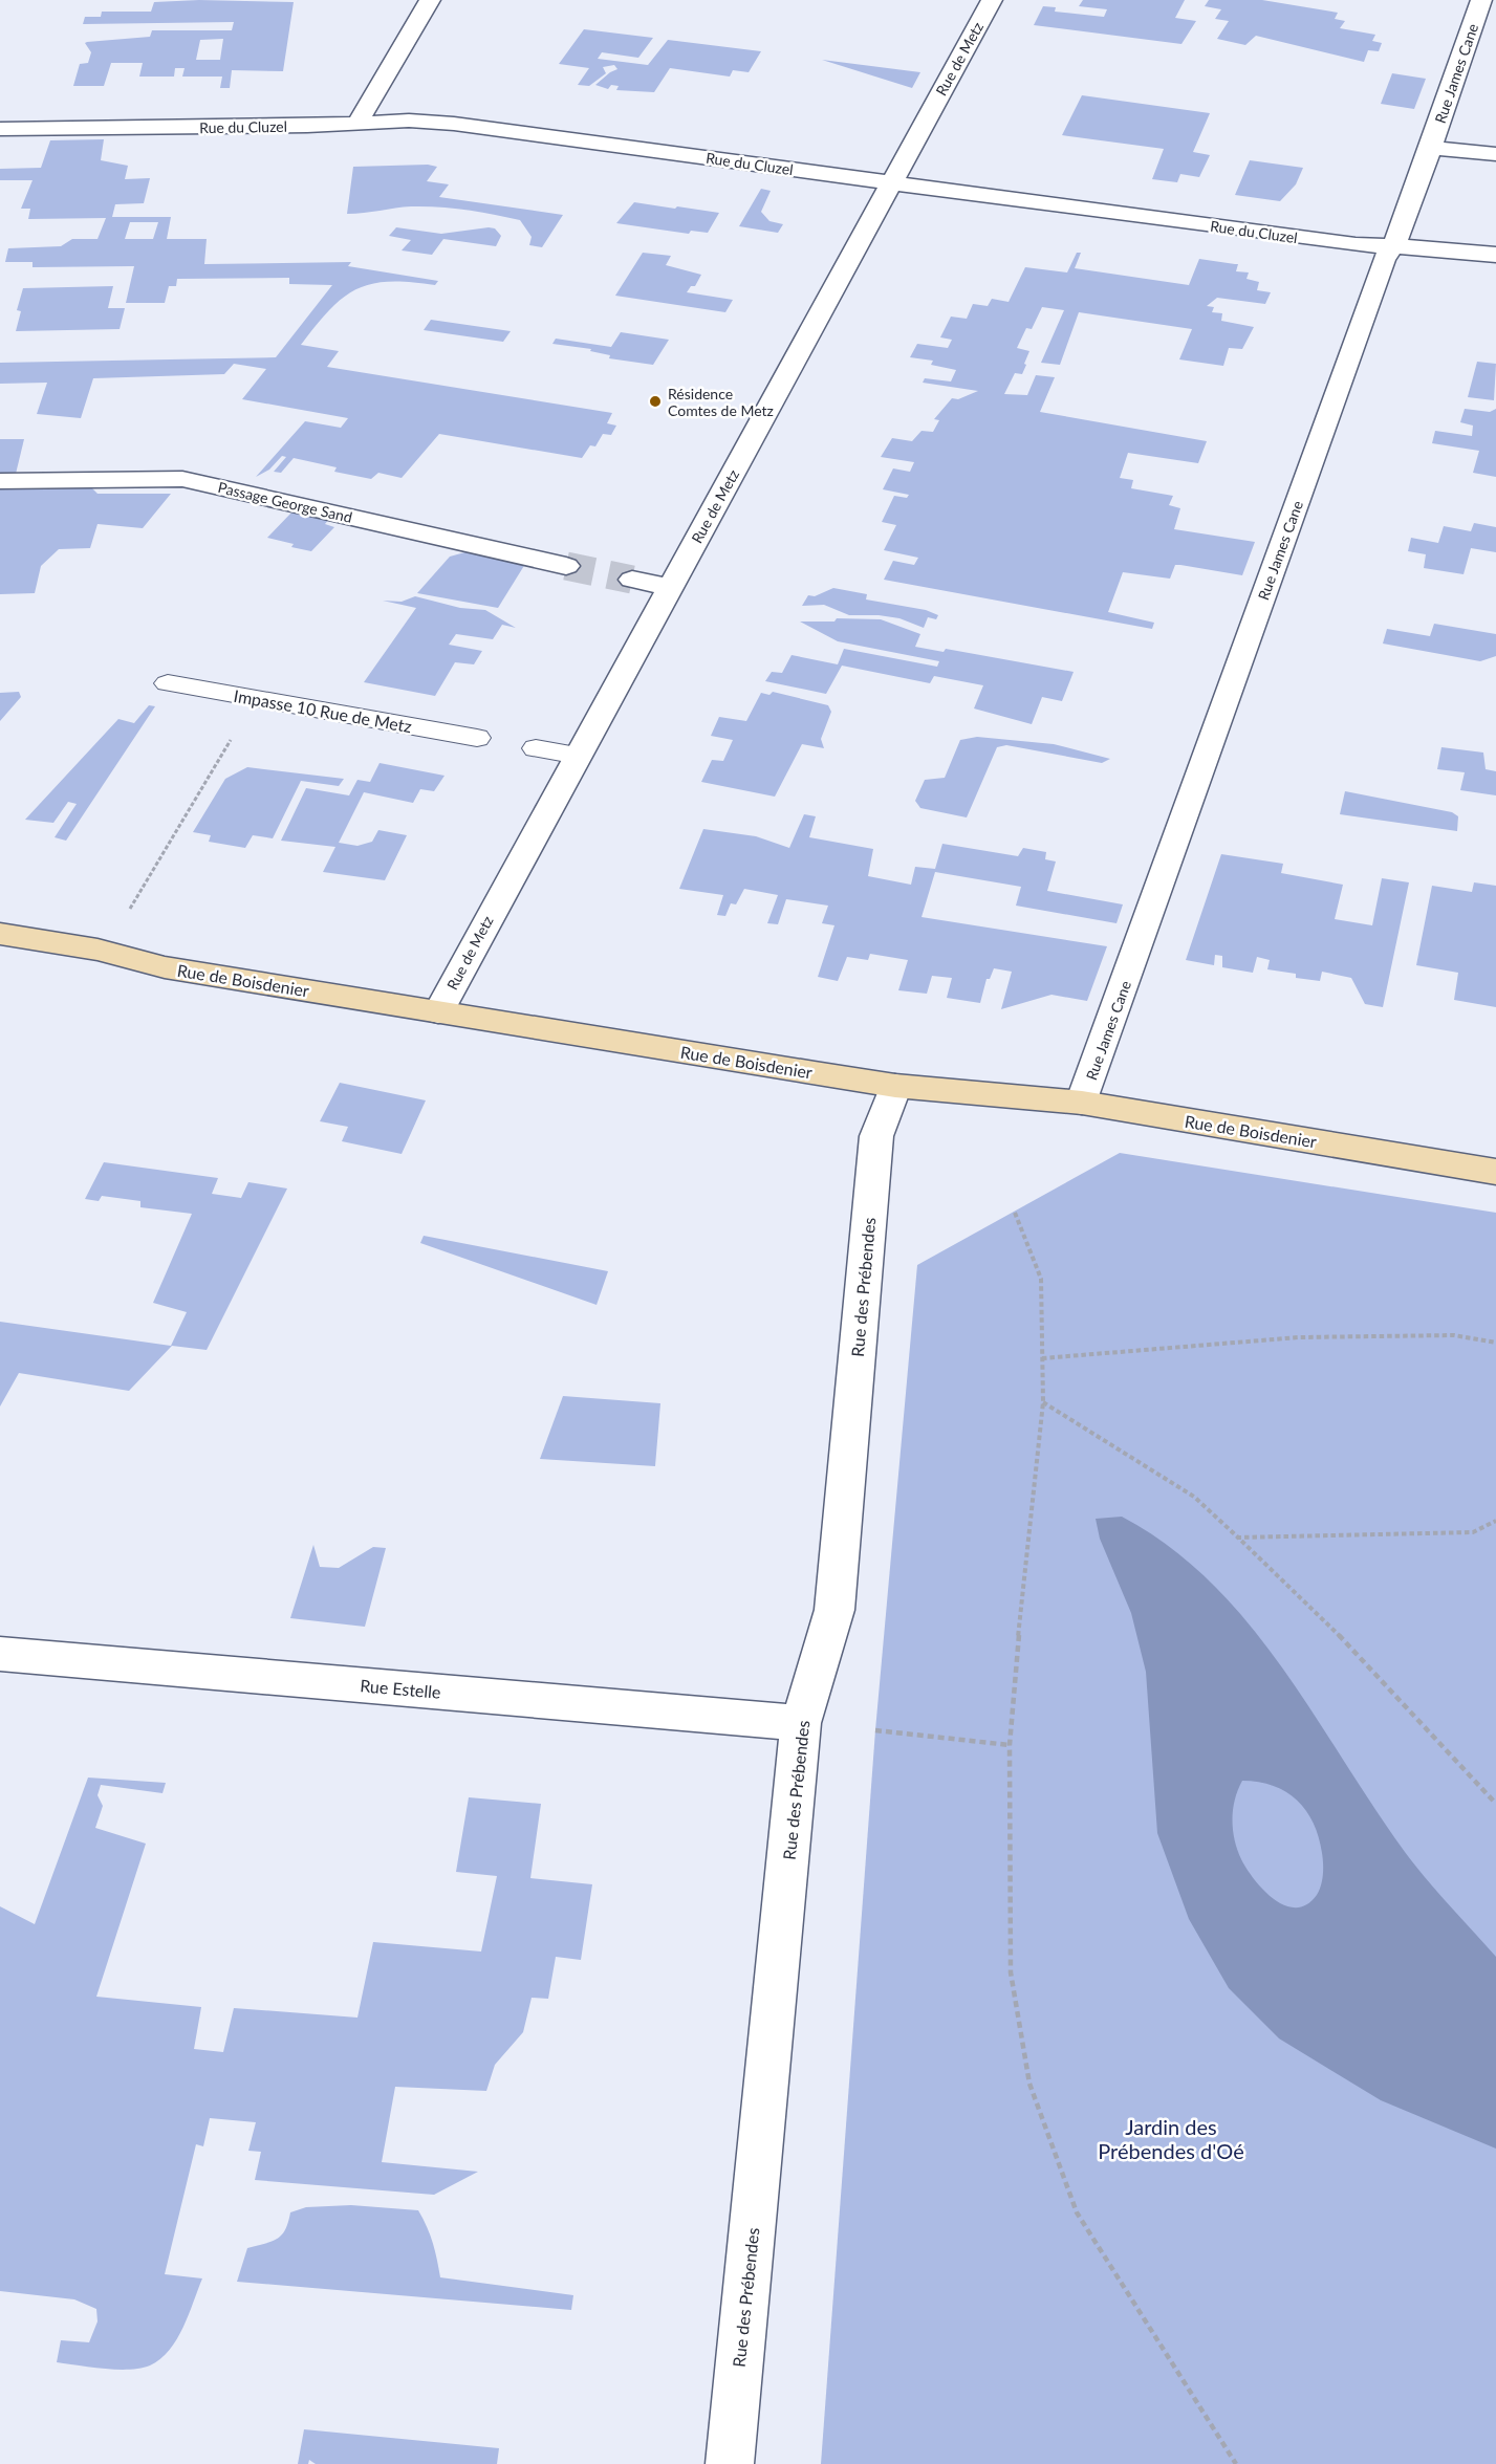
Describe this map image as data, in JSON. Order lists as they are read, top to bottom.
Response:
{
  "streets": {
    "street": [
      "Rue de Metz",
      "Rue James Cane",
      "Rue du Cluzel",
      "Passage George Sand",
      "Rue de Boisdenier",
      "Rue des Prébendes",
      "Rue Estelle"
    ],
    "lane": ["Impasse 10 Rue de Metz"]
  },
  "crossings": [
    ["Rue de Metz", "Rue du Cluzel"],
    ["Rue de Metz", "Rue de Boisdenier"],
    ["Rue James Cane", "Rue du Cluzel"],
    ["Rue James Cane", "Rue de Boisdenier"],
    ["Rue de Boisdenier", "Rue des Prébendes"],
    ["Rue des Prébendes", "Rue Estelle"]
  ],
  "parks": ["Jardin des Prébendes d'Oé"],
  "places": ["Résidence Comtes de Metz"]
}
